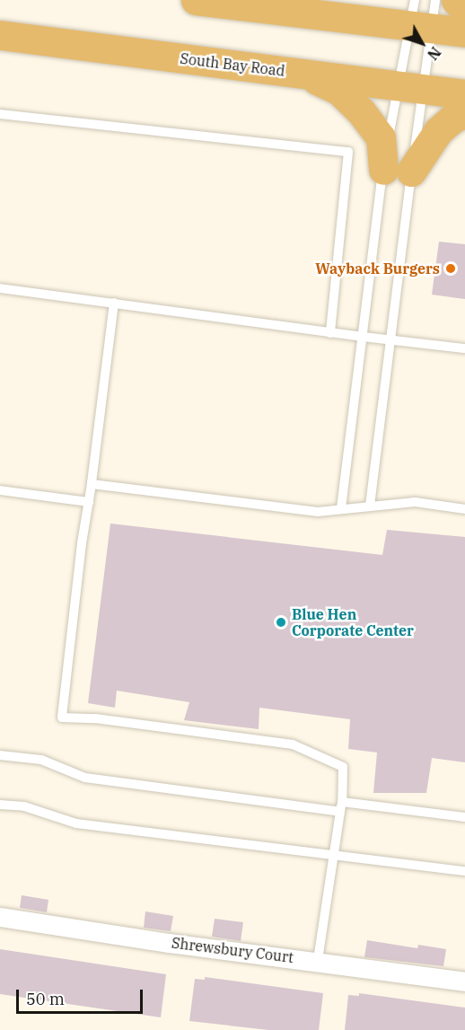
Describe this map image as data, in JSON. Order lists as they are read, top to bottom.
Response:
{
  "streets": {
    "highway": ["South Bay Road"],
    "street": ["Shrewsbury Court"]
  },
  "places": ["Wayback Burgers", "Blue Hen Corporate Center"],
  "scale_bar": "50 m",
  "north": "bottom right"
}
